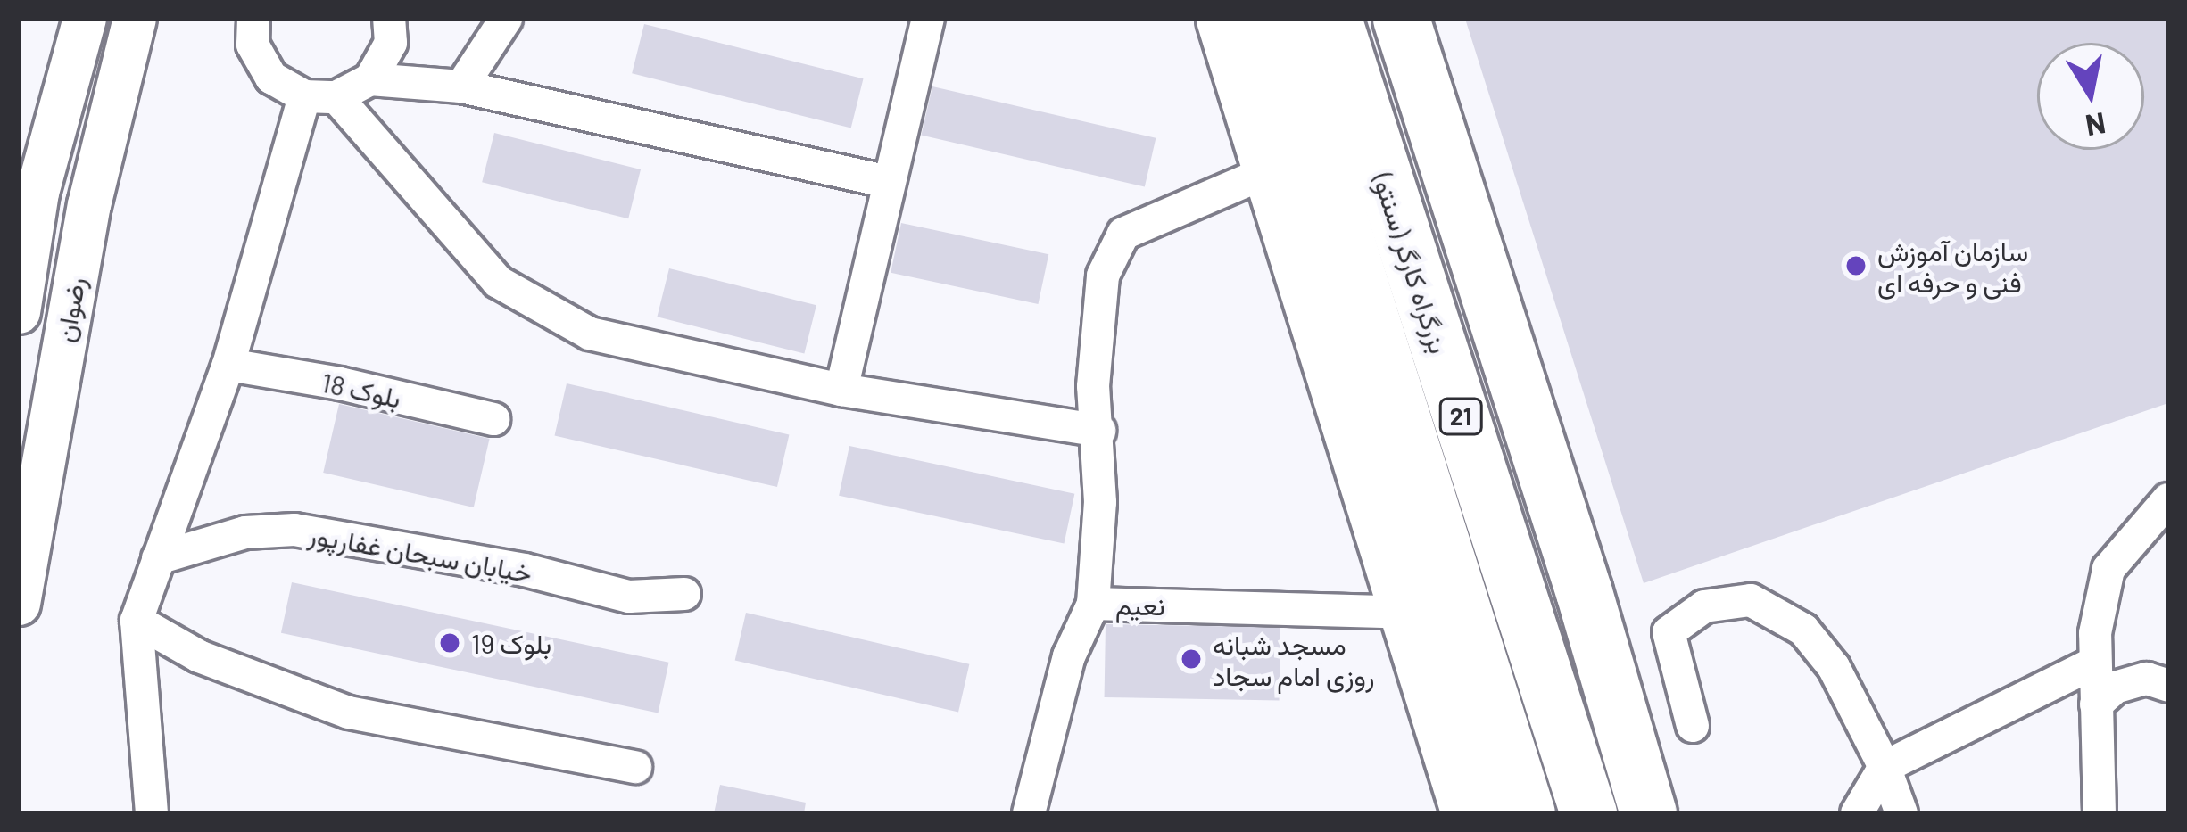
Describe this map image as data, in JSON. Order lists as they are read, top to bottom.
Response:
{
  "streets": {
    "highway": ["بزرگراه کارگر (سنتو)", "21"],
    "main road": ["رضوان"],
    "street": ["بلوک 18", "خیابان سبحان غفارپور", "نعیم"]
  },
  "places": ["سازمان آموزش فنی و حرفه ای", "بلوک 19", "مسجد شبانه روزی امام سجاد"],
  "north": "bottom"
}
